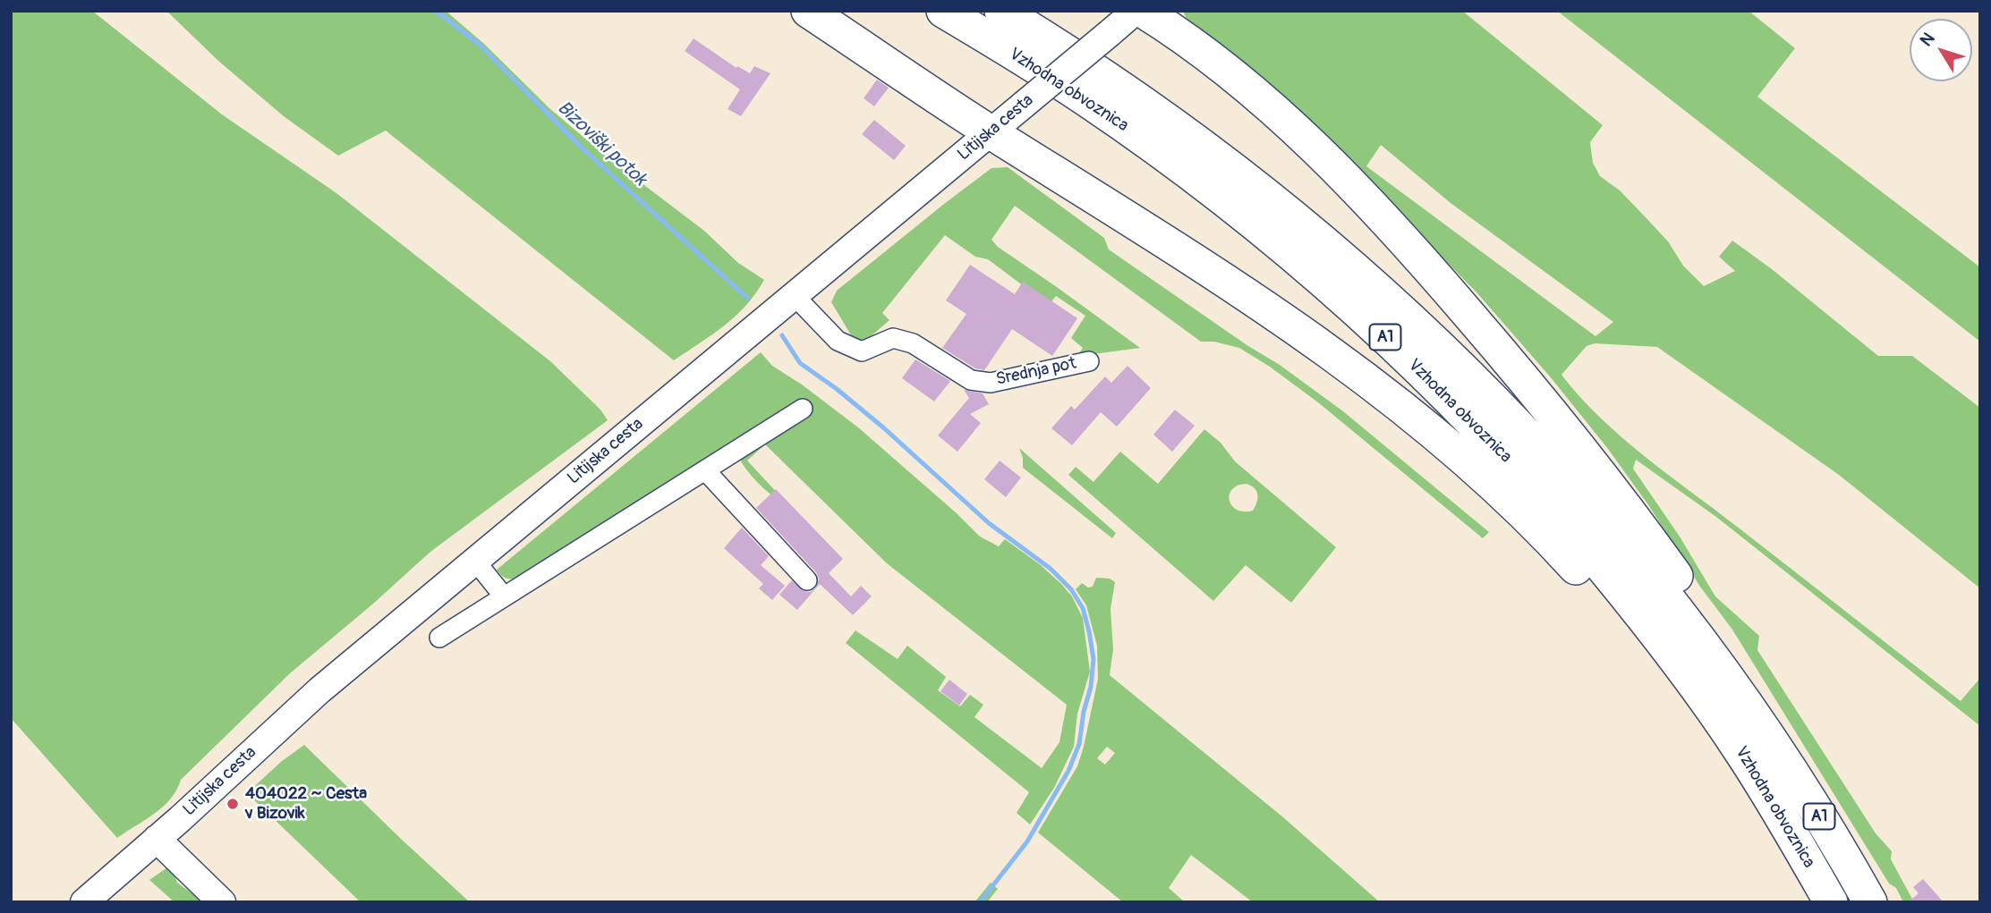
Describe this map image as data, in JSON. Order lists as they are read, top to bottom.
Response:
{
  "streets": {
    "highway": ["Vzhodna obvoznica", "A1"],
    "main road": ["Litijska cesta"],
    "street": ["Srednja pot"]
  },
  "crossings": [
    ["Litijska cesta", "Srednja pot"]
  ],
  "water": ["Bizoviški potok"],
  "places": ["404022 ~ Cesta v Bizovik"],
  "north": "top left"
}
